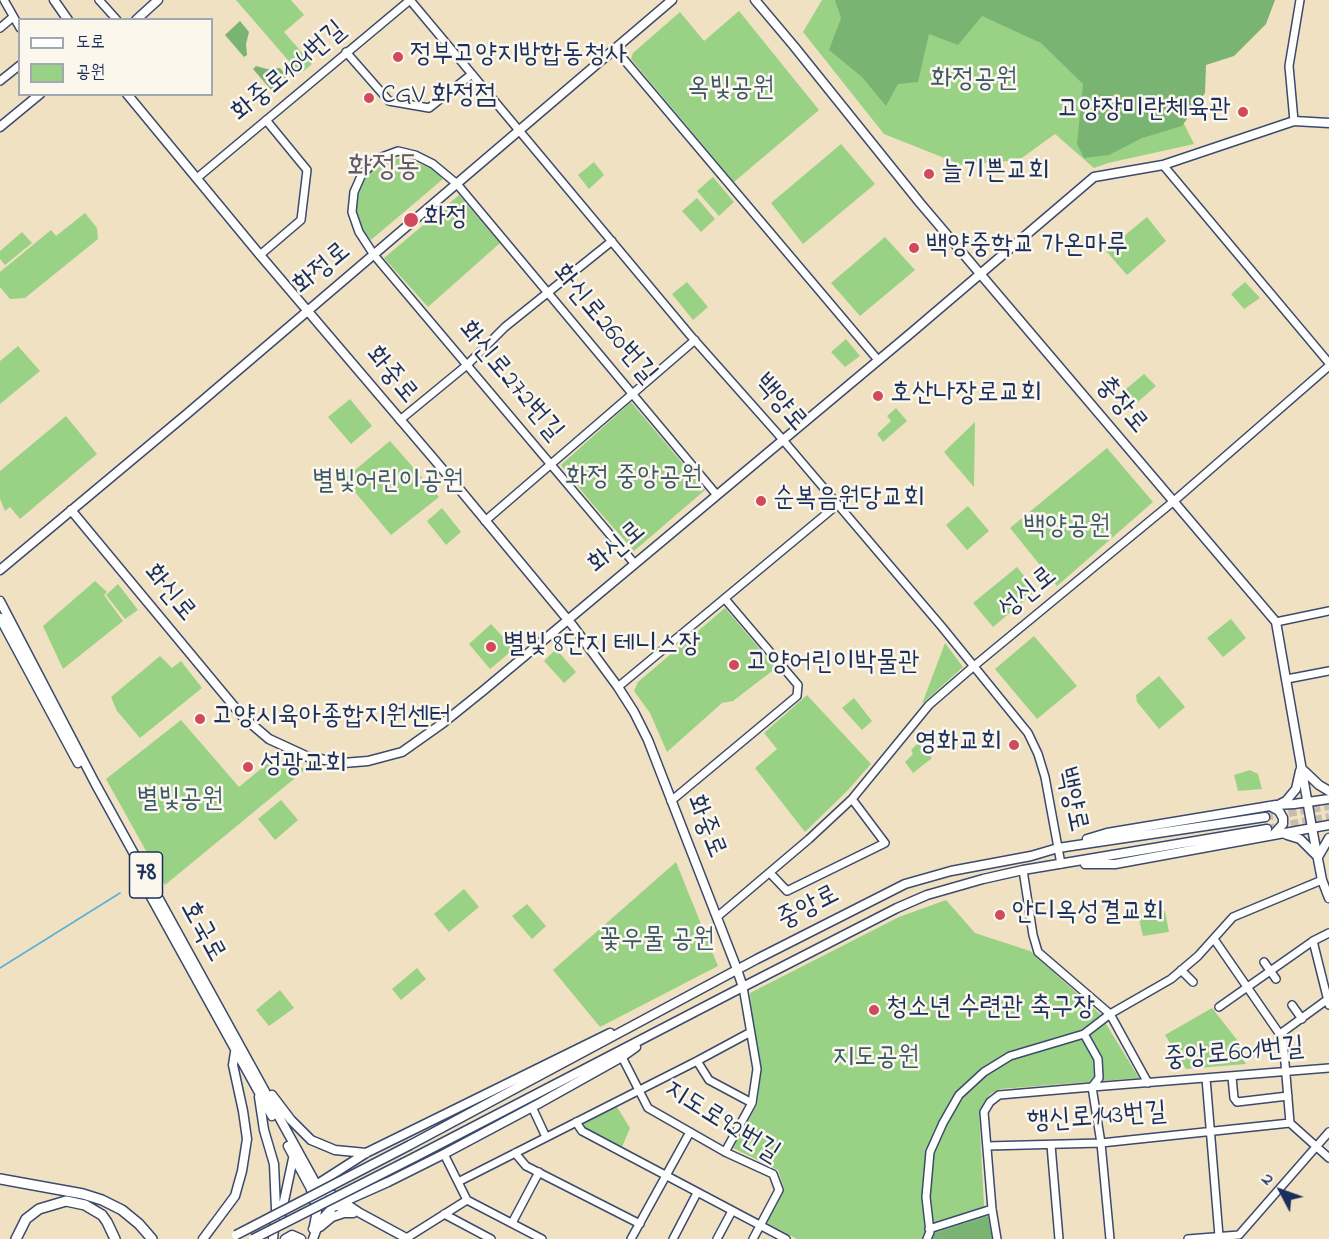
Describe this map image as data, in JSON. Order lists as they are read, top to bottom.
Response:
{
  "streets": {
    "main road": [
      "화정로",
      "화중로",
      "충장로",
      "화신로",
      "78",
      "중앙로",
      "호국로"
    ],
    "street": [
      "화중로104번길",
      "화신로260번길",
      "화신로272번길",
      "백양로",
      "성신로",
      "중앙로601번길",
      "행신로143번길",
      "지도로92번길"
    ]
  },
  "crossings": [
    ["화중로104번길", "화중로"],
    ["화중로104번길", "백양로"],
    ["화정로", "화신로260번길"],
    ["화정로", "화중로"],
    ["화정로", "화신로272번길"],
    ["화정로", "백양로"],
    ["화정로", "화신로"],
    ["화신로260번길", "화신로272번길"],
    ["화신로260번길", "화신로"],
    ["화중로", "화신로"],
    ["화중로", "성신로"],
    ["화중로", "중앙로"],
    ["화신로272번길", "화신로"],
    ["백양로", "화신로"],
    ["백양로", "성신로"],
    ["백양로", "중앙로"],
    ["충장로", "화신로"],
    ["충장로", "성신로"],
    ["충장로", "중앙로"],
    ["중앙로", "중앙로601번길"]
  ],
  "districts": ["화정동"],
  "parks": [
    "화정공원",
    "옥빛공원",
    "화정 중앙공원",
    "별빛어린이공원",
    "백양공원",
    "별빛공원",
    "꽃우물 공원",
    "지도공원"
  ],
  "places": [
    "정부고양지방합동청사",
    "CGV 화정점",
    "고양장미란체육관",
    "늘기쁜교회",
    "화정",
    "백양중학교 가온마루",
    "호산나장로교회",
    "순복음원당교회",
    "별빛 8단지 테니스장",
    "고양어린이박물관",
    "고양시육아종합지원센터",
    "영화교회",
    "성광교회",
    "안디옥성결교회",
    "청소년 수련관 축구장"
  ],
  "legend": ["도로", "공원"],
  "north": "top left"
}
